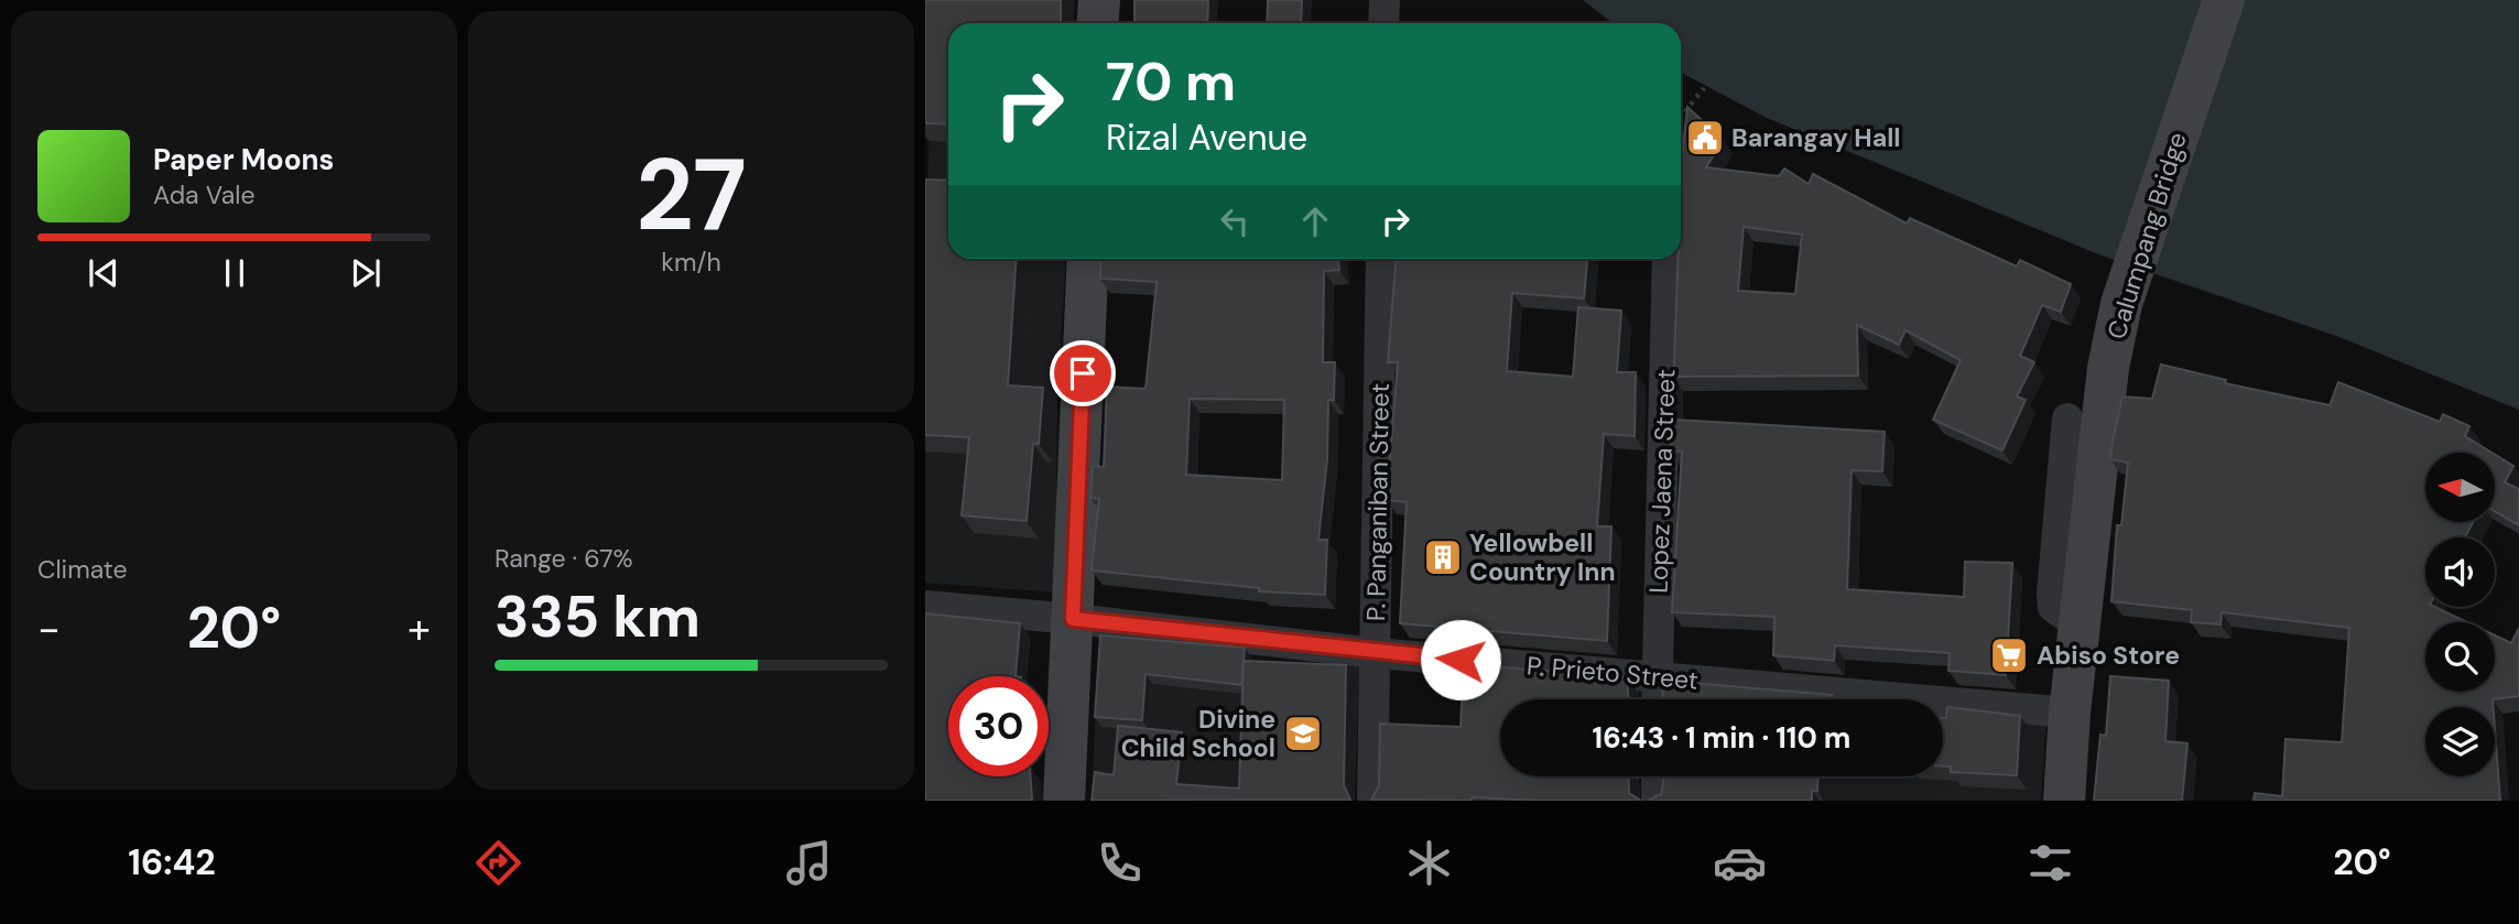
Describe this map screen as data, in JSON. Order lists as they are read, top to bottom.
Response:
{
  "streets": {
    "main road": ["Calumpang Bridge"],
    "street": ["Lopez Jaena Street", "P. Panganiban Street", "P. Prieto Street"]
  },
  "crossings": [
    ["Calumpang Bridge", "P. Prieto Street"],
    ["Lopez Jaena Street", "P. Prieto Street"],
    ["P. Panganiban Street", "P. Prieto Street"]
  ],
  "places": {
    "public building": ["Barangay Hall"],
    "building": ["Yellowbell Country Inn"],
    "supermarket": ["Abiso Store"],
    "school or university": ["Divine Child School"]
  },
  "north": "left",
  "page": {
    "tile": [
      ["27", "km/h"],
      "Climate",
      ["Range · 67%", "335 km"]
    ],
    "turn": ["70 m", "Rizal Avenue"],
    "song": ["Paper Moons", "Ada Vale"],
    "heat": ["−", "20°", "+"],
    "limit": "30",
    "trip": "16:43 · 1 min · 110 m",
    "tabs": ["16:42", "20°"]
  }
}
